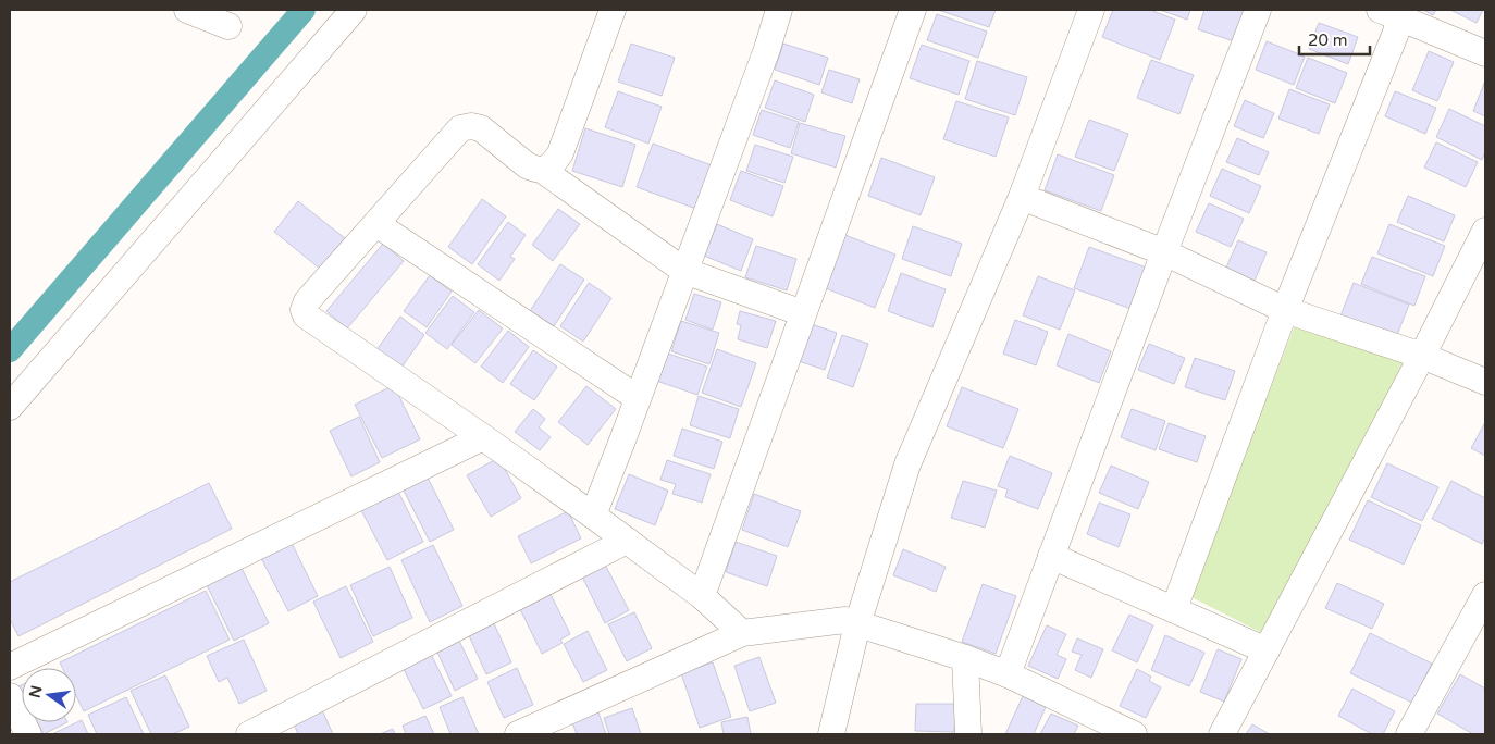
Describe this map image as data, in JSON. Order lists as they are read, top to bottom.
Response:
{
  "scale_bar": "20 m",
  "north": "left"
}
